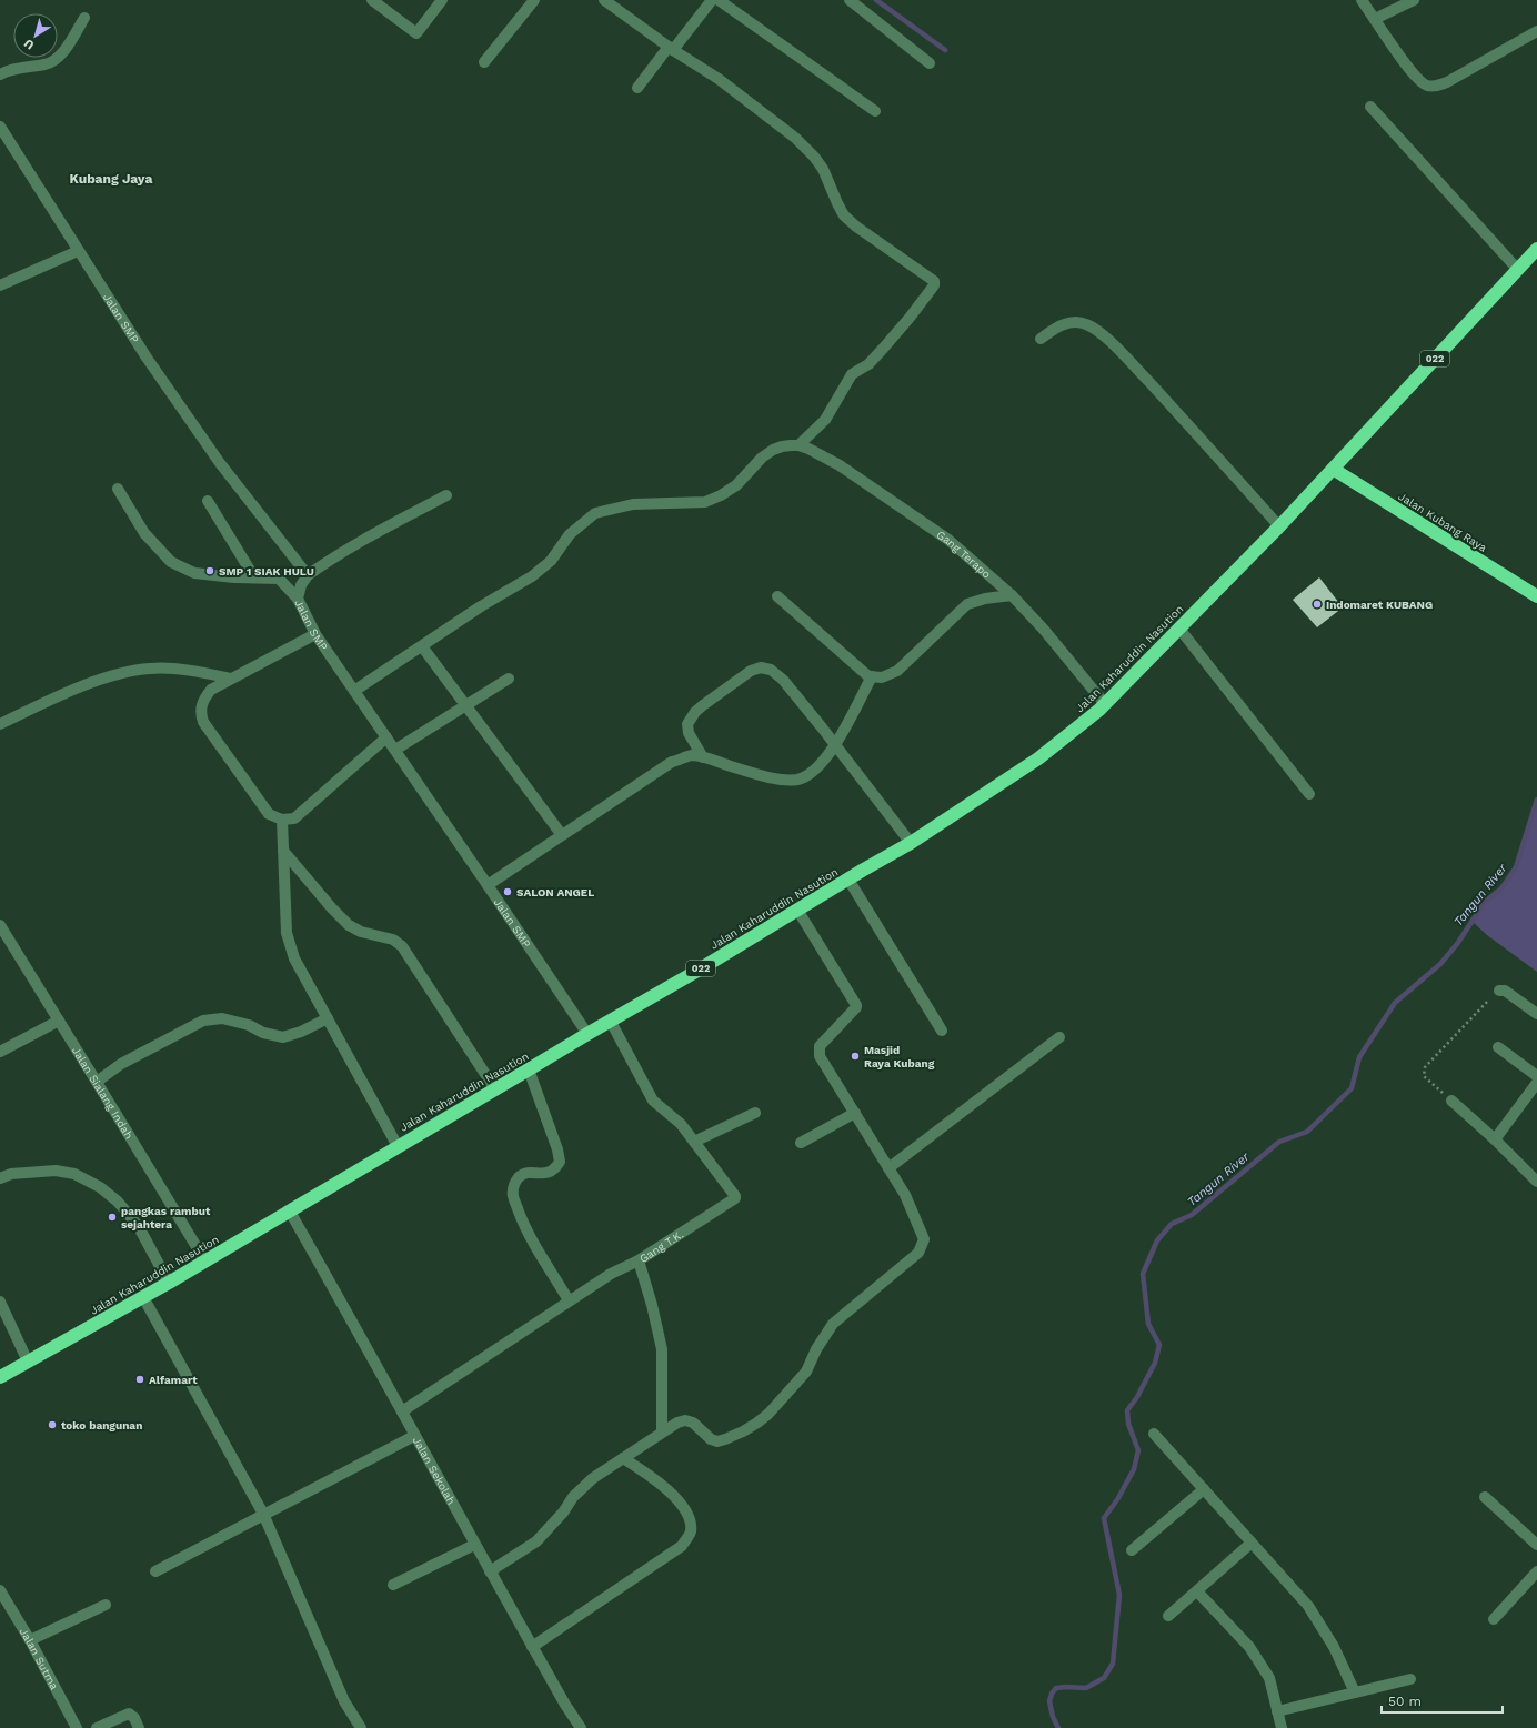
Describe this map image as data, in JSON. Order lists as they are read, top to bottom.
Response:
{
  "streets": {
    "highway": ["022", "Jalan Kubang Raya", "Jalan Kaharuddin Nasution"],
    "street": [
      "Jalan SMP",
      "Gang Terapo",
      "Jalan Sialang Indah",
      "Gang T.K.",
      "Jalan Sekolah",
      "Jalan Sutma"
    ]
  },
  "crossings": [
    ["Jalan SMP", "Jalan Kaharuddin Nasution"],
    ["022", "Jalan Kubang Raya"],
    ["022", "Jalan Kaharuddin Nasution"],
    ["Jalan Kubang Raya", "Jalan Kaharuddin Nasution"],
    ["Gang Terapo", "Jalan Kaharuddin Nasution"],
    ["Jalan Kaharuddin Nasution", "Jalan Sialang Indah"],
    ["Jalan Kaharuddin Nasution", "Gang T.K."],
    ["Jalan Kaharuddin Nasution", "Jalan Sekolah"],
    ["Gang T.K.", "Jalan Sekolah"]
  ],
  "districts": ["Kubang Jaya"],
  "water": ["Tangun River"],
  "places": [
    "SMP 1 SIAK HULU",
    "Indomaret KUBANG",
    "SALON ANGEL",
    "Masjid Raya Kubang",
    "pangkas rambut sejahtera",
    "Alfamart",
    "toko bangunan"
  ],
  "scale_bar": "50 m",
  "north": "bottom left"
}
